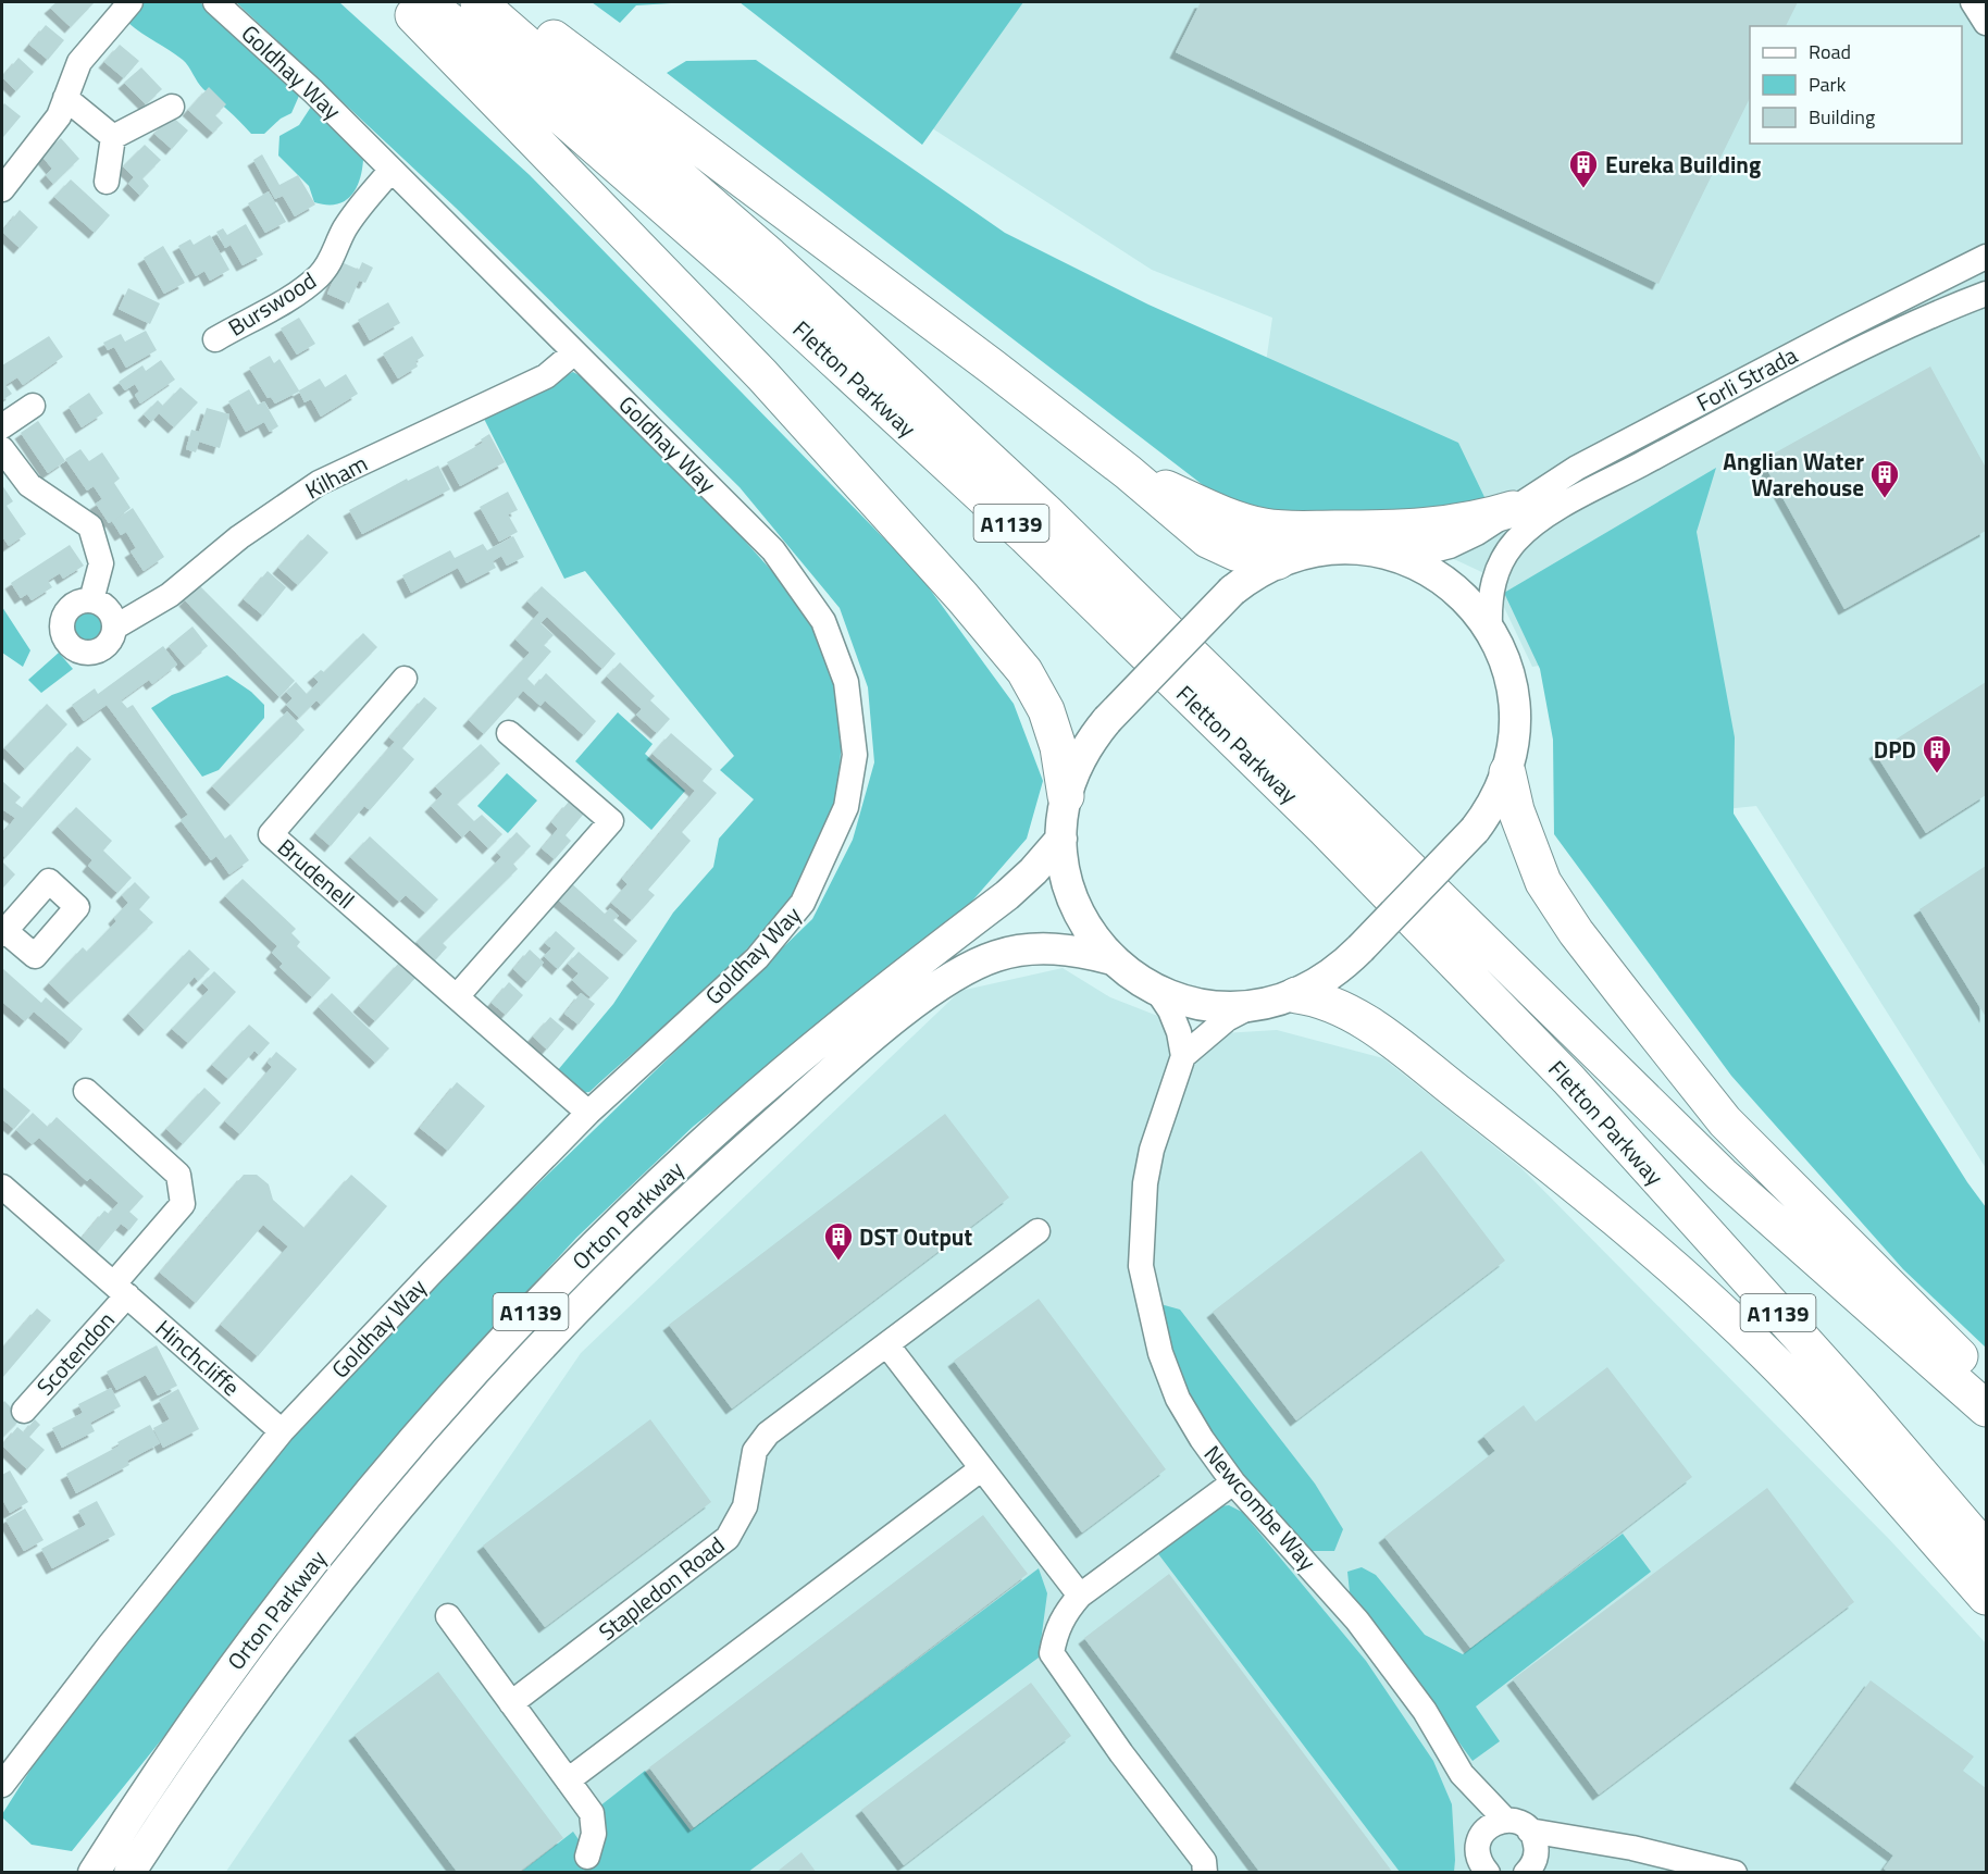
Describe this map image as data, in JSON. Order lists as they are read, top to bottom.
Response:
{
  "streets": {
    "highway": ["Fletton Parkway", "A1139"],
    "main road": ["Orton Parkway"],
    "street": [
      "Goldhay Way",
      "Burswood",
      "Forli Strada",
      "Kilham",
      "Brudenell",
      "Scotendon",
      "Hinchcliffe",
      "Newcombe Way",
      "Stapledon Road"
    ]
  },
  "crossings": [
    ["Goldhay Way", "Burswood"],
    ["Goldhay Way", "Kilham"],
    ["Goldhay Way", "Brudenell"],
    ["Goldhay Way", "Hinchcliffe"],
    ["Scotendon", "Hinchcliffe"]
  ],
  "places": {
    "building": [
      "Eureka Building",
      "Anglian Water Warehouse",
      "DPD",
      "DST Output"
    ]
  },
  "legend": ["Road", "Park", "Building"]
}
